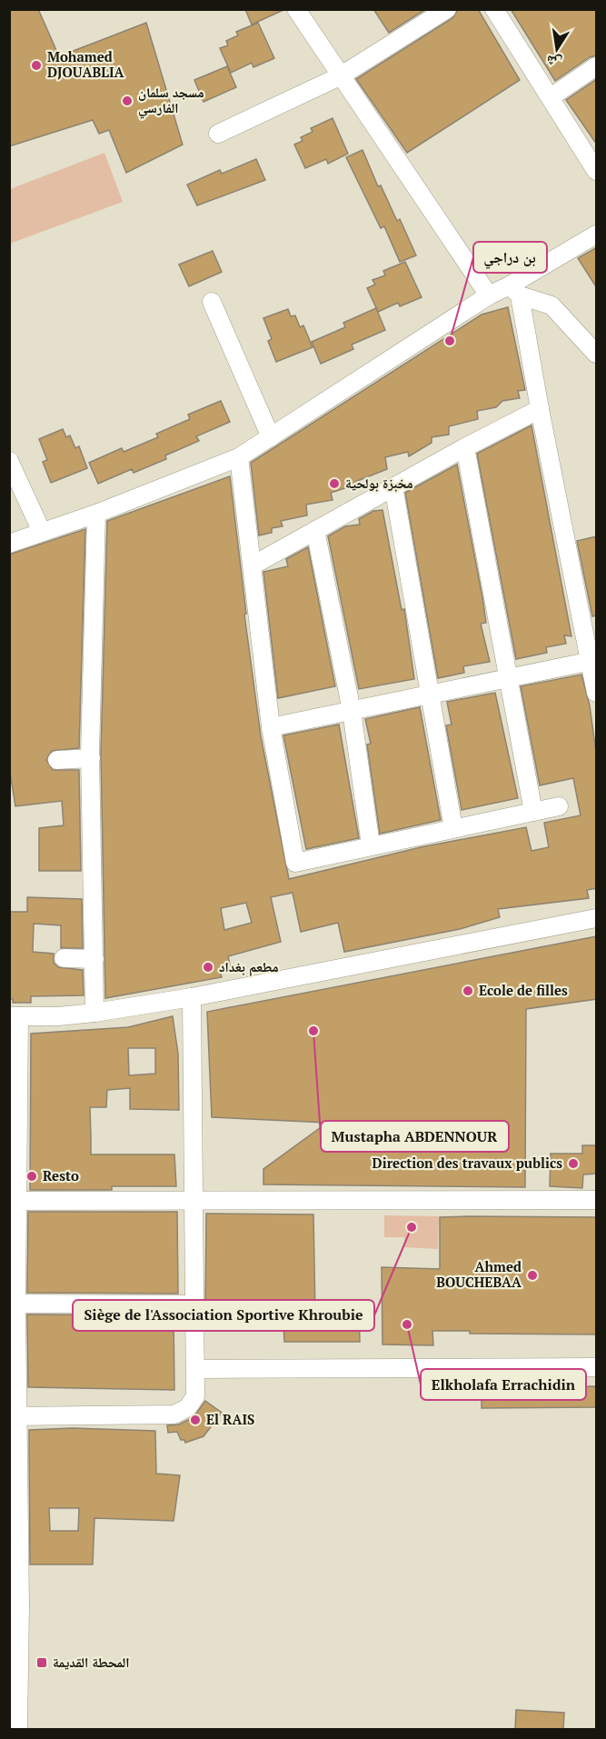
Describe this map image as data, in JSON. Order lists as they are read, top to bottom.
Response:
{
  "places": {
    "other": [
      "Mohamed DJOUABLIA",
      "مسجد سلمان الفارسي",
      "بن دراجي",
      "مخبزة بولحية",
      "مطعم بغداد",
      "Ecole de filles",
      "Mustapha ABDENNOUR",
      "Direction des travaux publics",
      "Resto",
      "Siège de l'Association Sportive Khroubie",
      "Ahmed BOUCHEBAA",
      "Elkholafa Errachidin",
      "El RAIS"
    ],
    "transit": ["المحطة القديمة"]
  },
  "north": "bottom"
}
